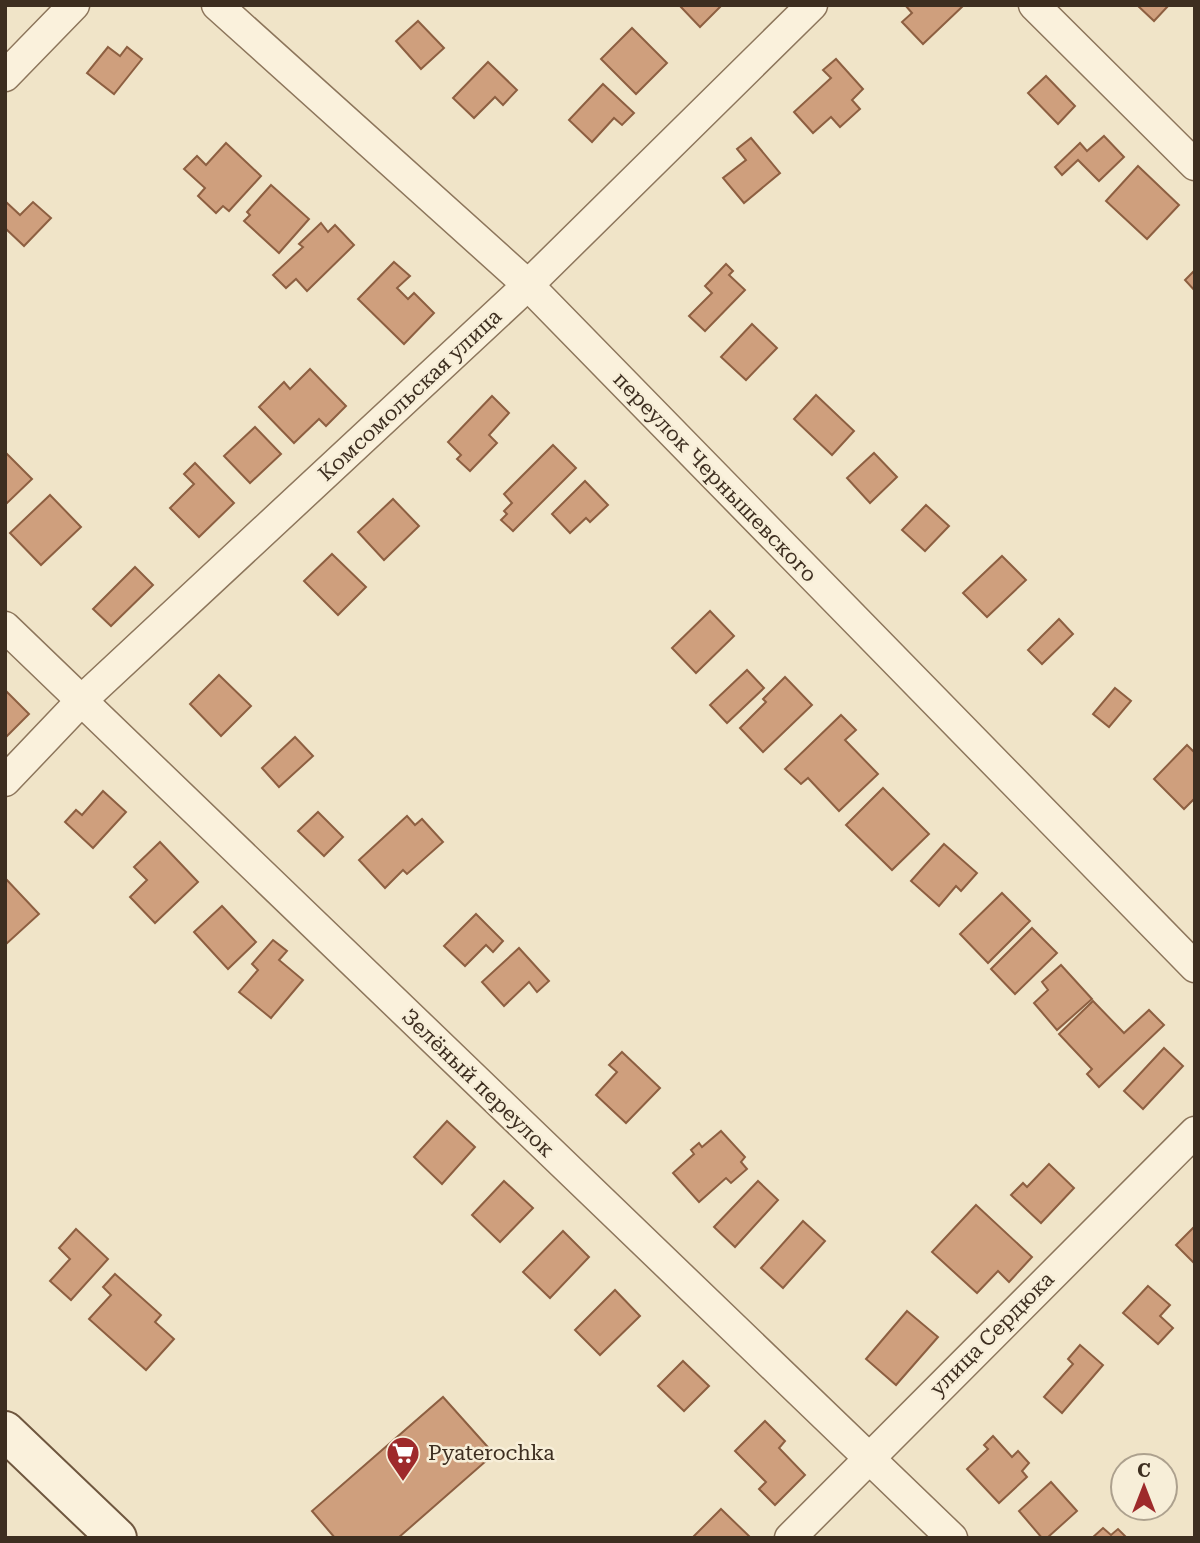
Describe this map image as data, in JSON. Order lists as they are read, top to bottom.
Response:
{
  "streets": {
    "street": [
      "Комсомольская улица",
      "переулок Чернышевского",
      "Зелёный переулок",
      "улица Сердюка"
    ]
  },
  "crossings": [
    ["Комсомольская улица", "переулок Чернышевского"],
    ["Комсомольская улица", "Зелёный переулок"],
    ["Зелёный переулок", "улица Сердюка"]
  ],
  "places": {
    "supermarket": ["Pyaterochka"]
  },
  "north": "top"
}
